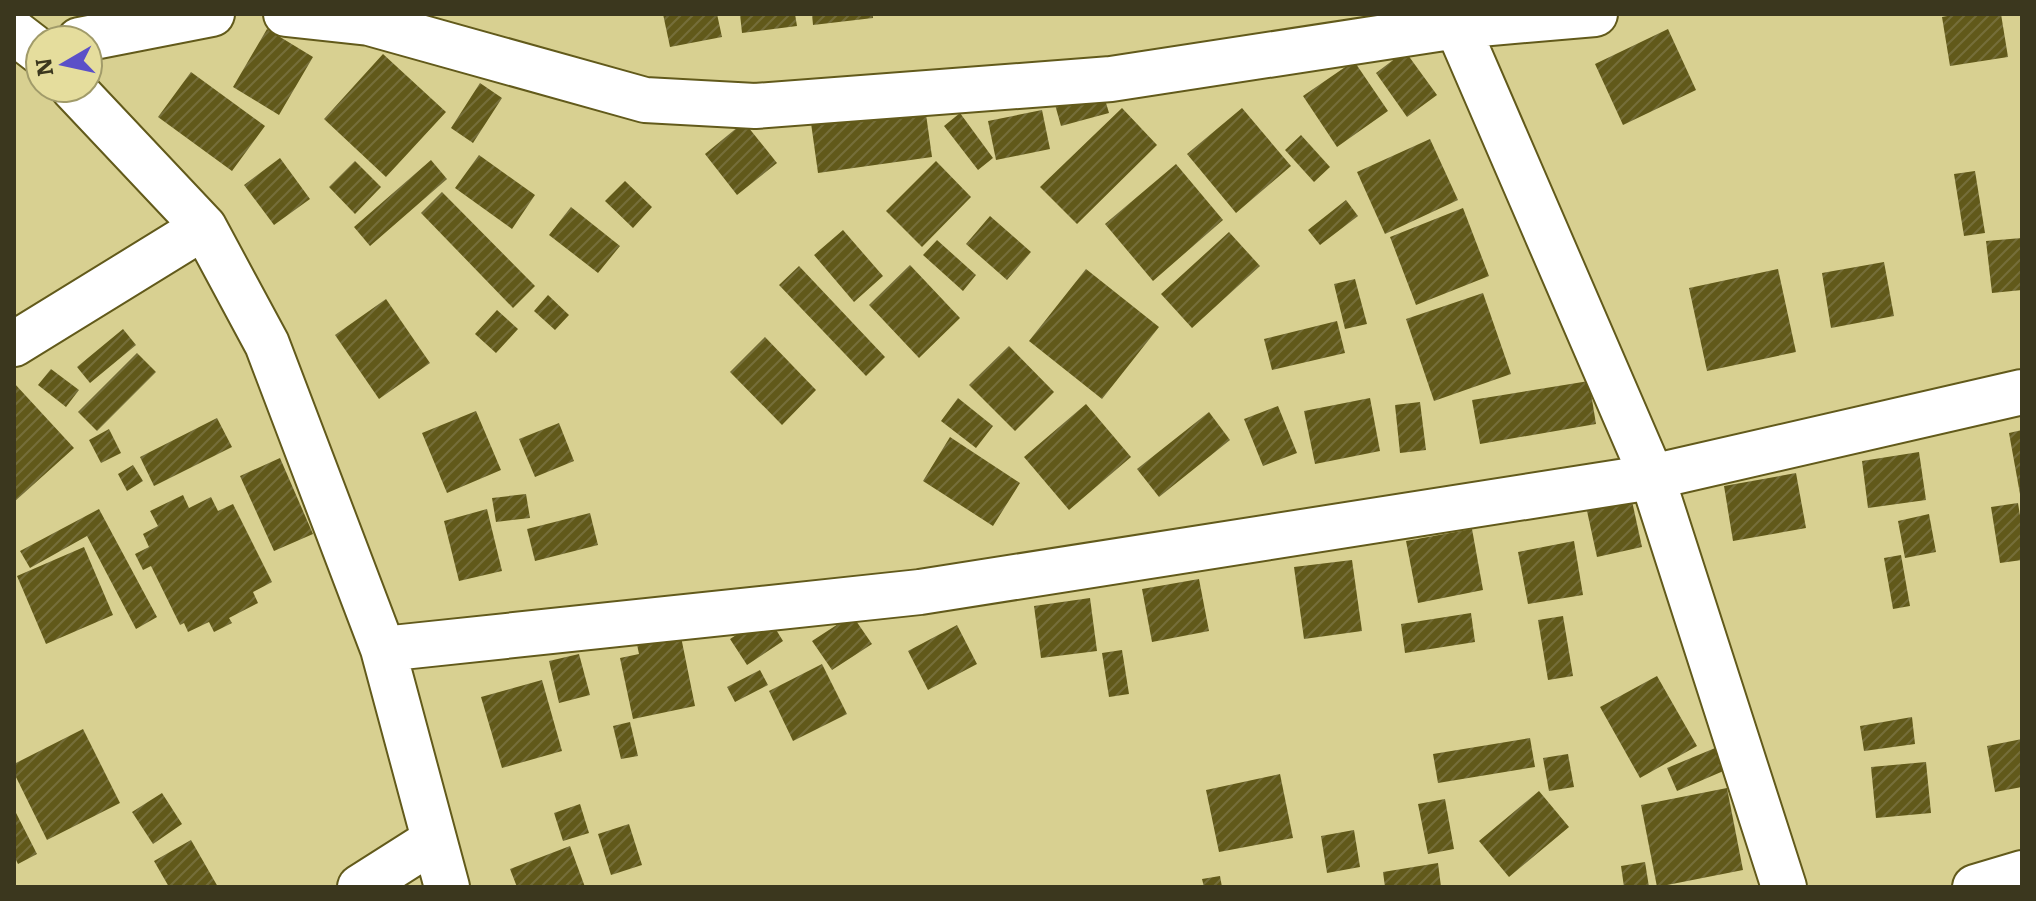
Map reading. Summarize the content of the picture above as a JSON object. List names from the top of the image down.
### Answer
{
  "north": "left"
}
